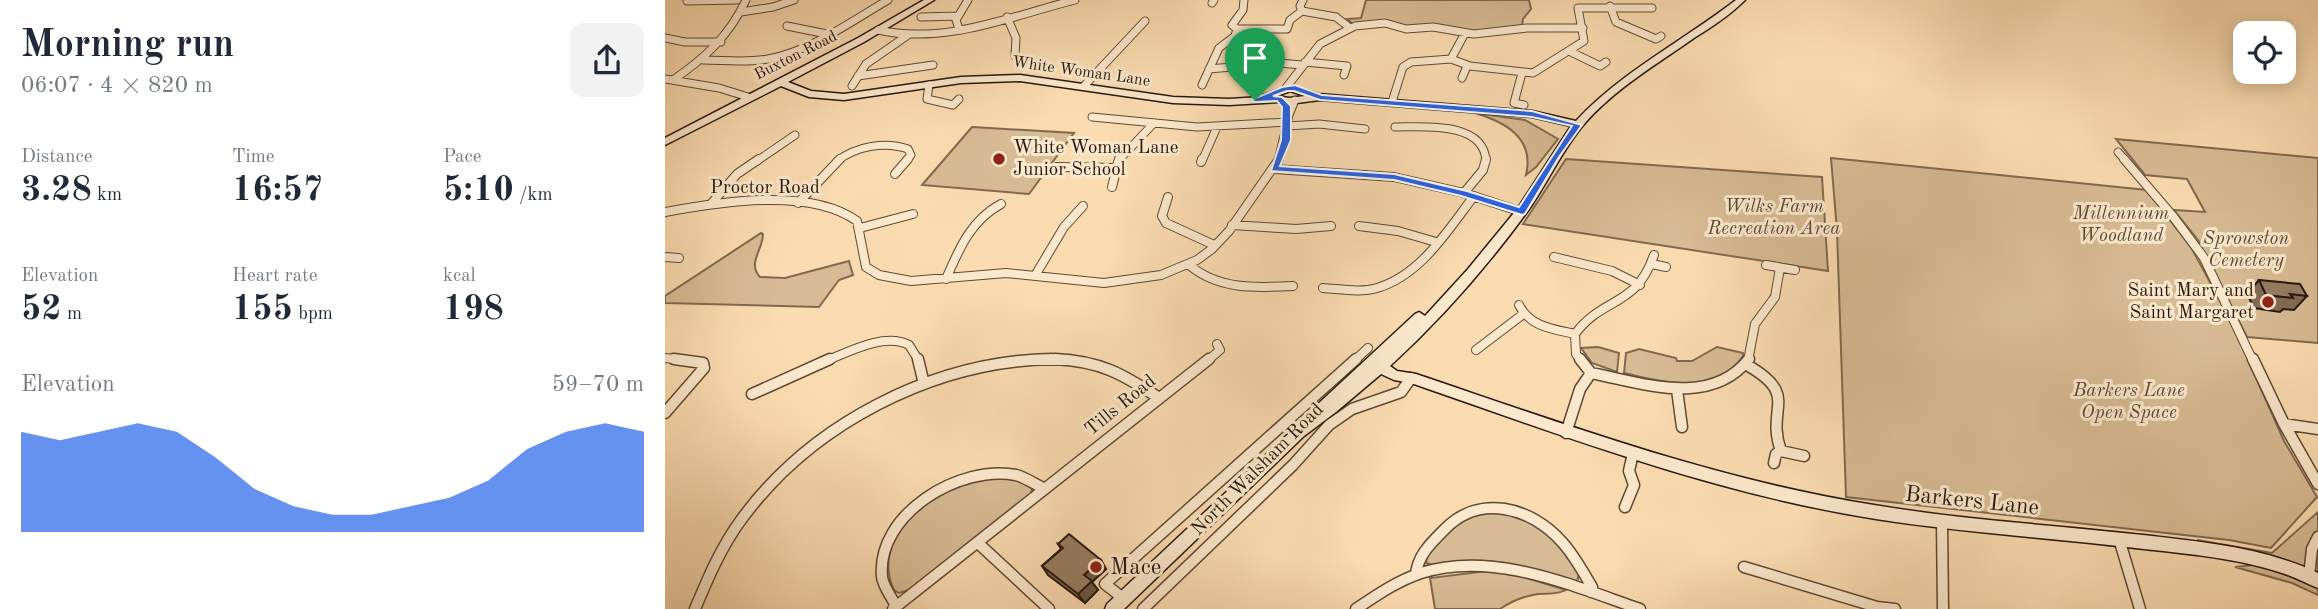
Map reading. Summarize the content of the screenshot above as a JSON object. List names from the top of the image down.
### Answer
{
  "streets": {
    "street": [
      "Buxton Road",
      "White Woman Lane",
      "Proctor Road",
      "Tills Road",
      "North Walsham Road",
      "Barkers Lane"
    ]
  },
  "crossings": [
    ["Buxton Road", "White Woman Lane"],
    ["White Woman Lane", "North Walsham Road"],
    ["North Walsham Road", "Barkers Lane"]
  ],
  "parks": [
    "Wilks Farm Recreation Area",
    "Millennium Woodland",
    "Sprowston Cemetery",
    "Barkers Lane Open Space"
  ],
  "places": ["White Woman Lane Junior School", "Saint Mary and Saint Margaret", "Mace"],
  "page": {
    "heading": ["Morning run", "06:07 · 4 × 820 m"],
    "stats": [
      ["Distance", "3.28 km"],
      ["Time", "16:57"],
      ["Pace", "5:10 /km"],
      ["Elevation", "52 m"],
      ["Heart rate", "155 bpm"],
      ["kcal", "198"]
    ],
    "chart": ["Elevation", "59–70 m"]
  }
}
